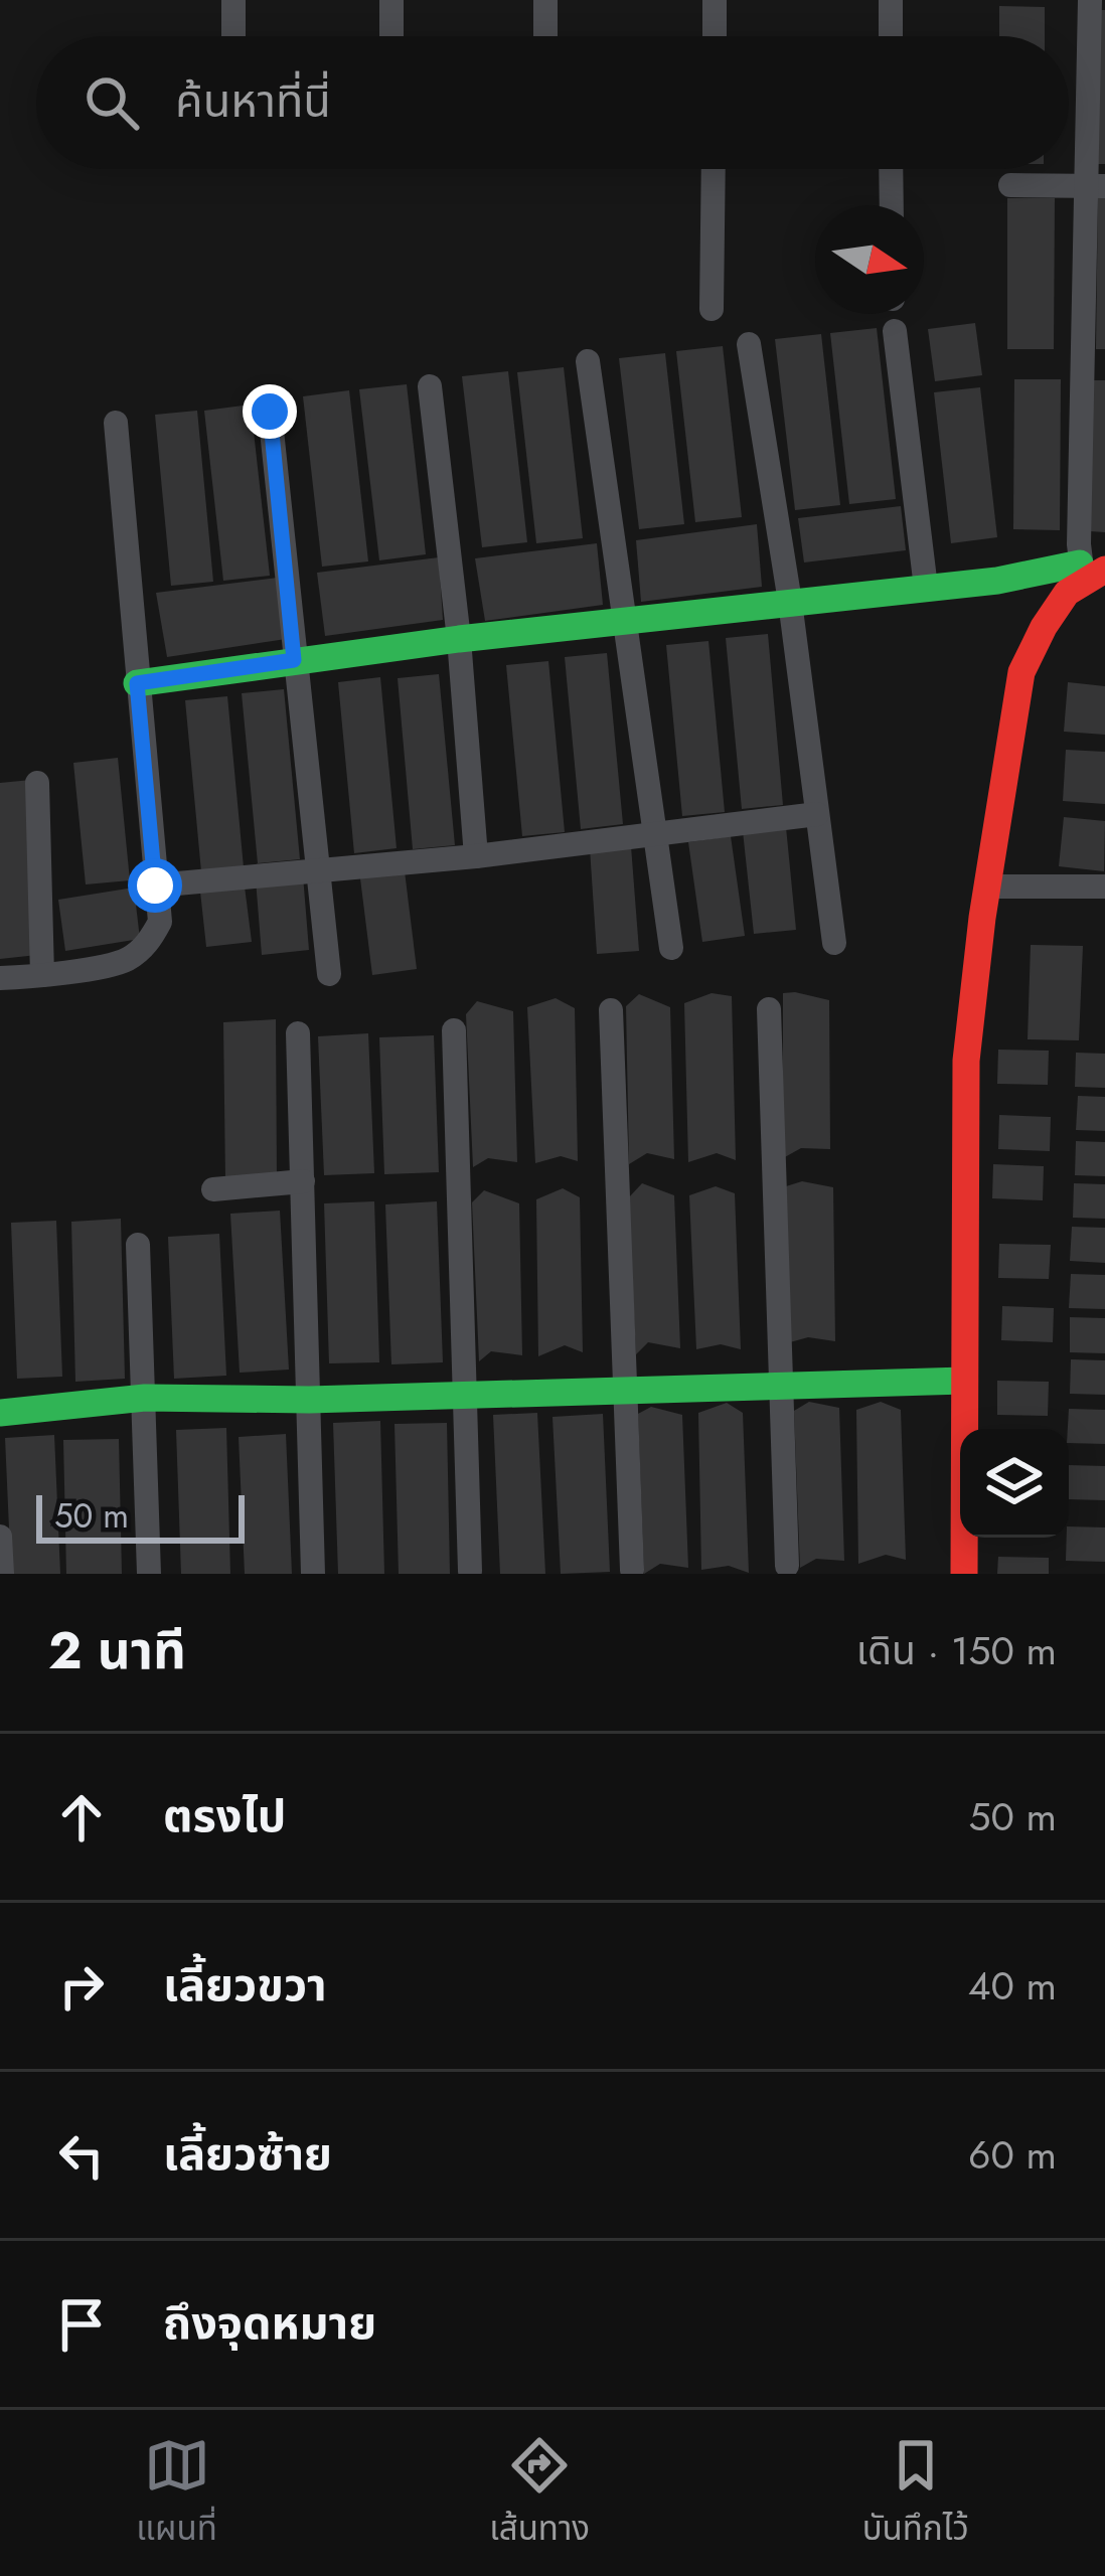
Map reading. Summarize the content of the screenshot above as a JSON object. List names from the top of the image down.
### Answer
{
  "scale_bar": "50 m",
  "north": "right",
  "page": {
    "search": "ค้นหาที่นี่",
    "scale": "50 m",
    "heading": ["2 นาที", "เดิน · 150 m"],
    "list": [
      ["ตรงไป", "50 m"],
      ["เลี้ยวขวา", "40 m"],
      ["เลี้ยวซ้าย", "60 m"],
      "ถึงจุดหมาย"
    ],
    "nav": ["แผนที่", "เส้นทาง", "บันทึกไว้"]
  }
}
